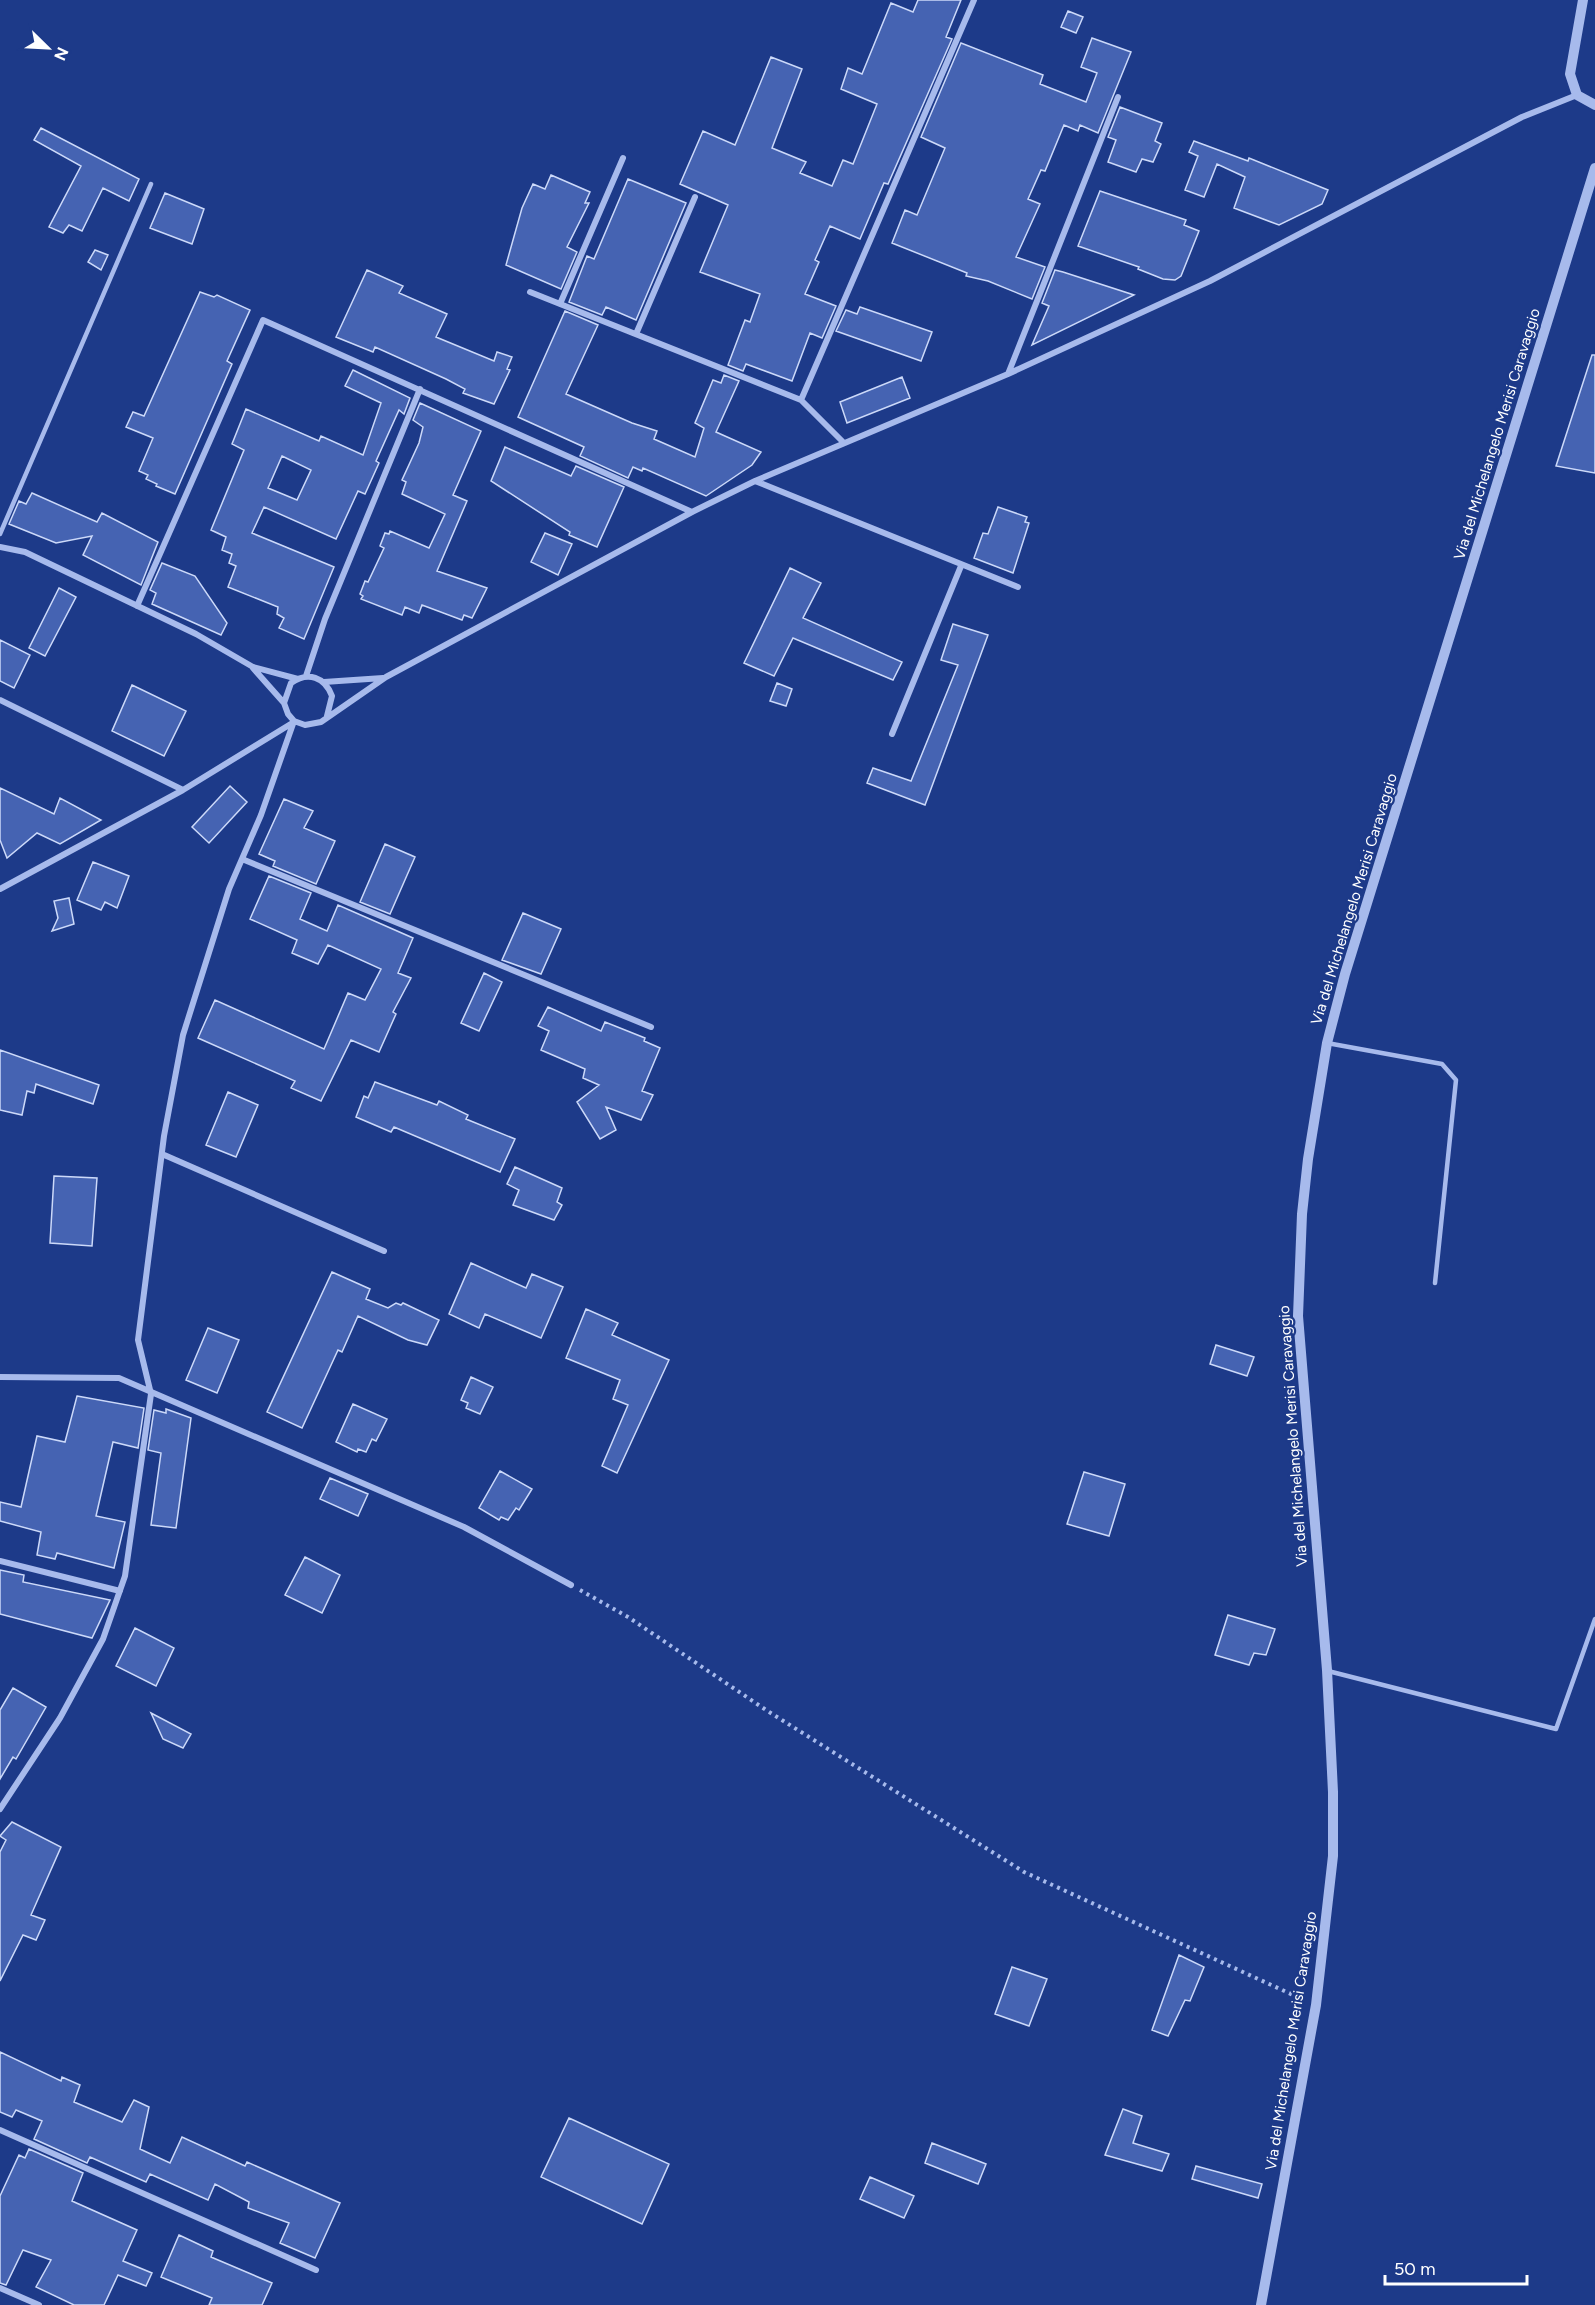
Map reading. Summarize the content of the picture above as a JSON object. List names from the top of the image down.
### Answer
{
  "streets": {
    "street": ["Via del Michelangelo Merisi Caravaggio"]
  },
  "scale_bar": "50 m",
  "north": "bottom right"
}
